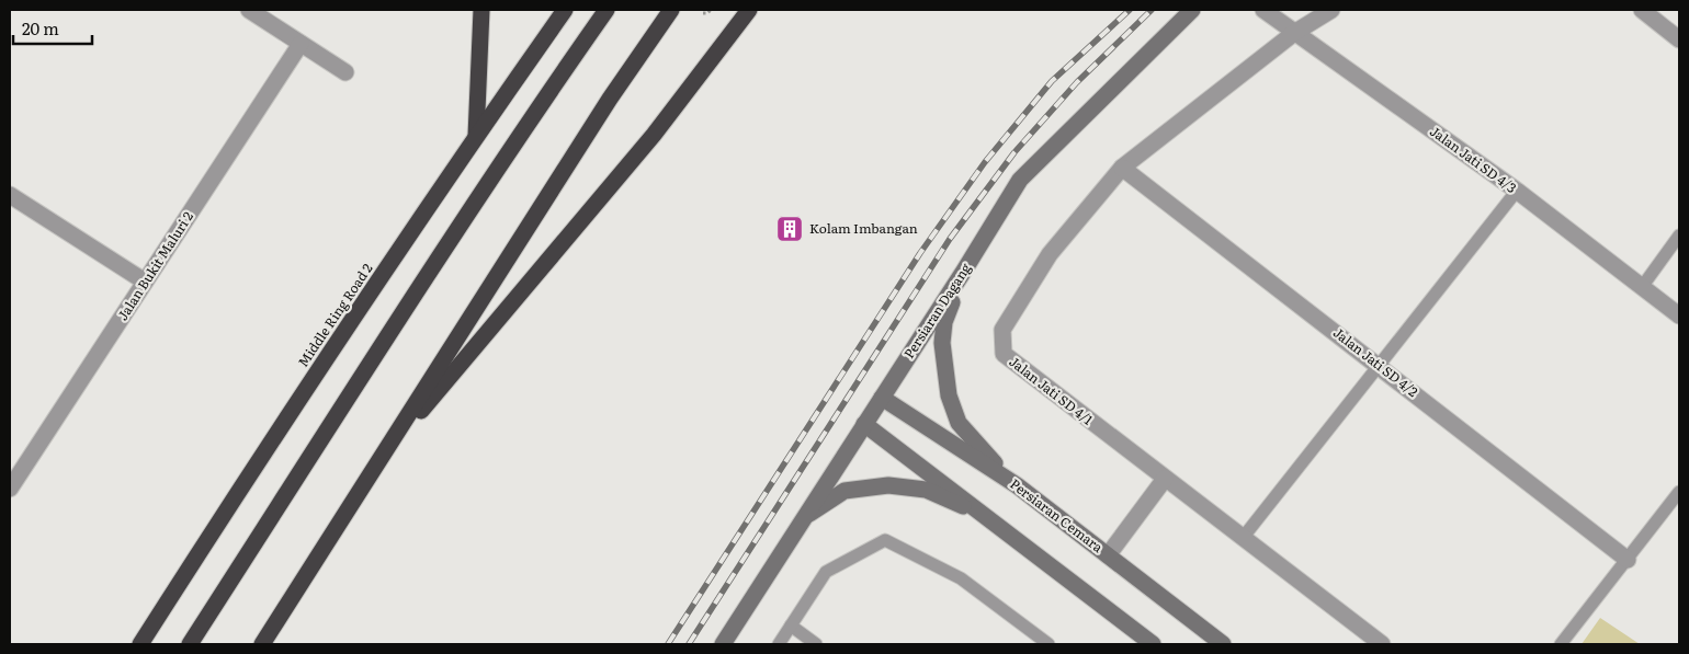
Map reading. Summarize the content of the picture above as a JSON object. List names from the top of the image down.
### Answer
{
  "streets": {
    "highway": ["Middle Ring Road 2"],
    "main road": ["Persiaran Dagang", "Persiaran Cemara"],
    "street": [
      "Jalan Jati SD 4/3",
      "Jalan Bukit Maluri 2",
      "Jalan Jati SD 4/2",
      "Jalan Jati SD 4/1"
    ]
  },
  "crossings": [
    ["Jalan Jati SD 4/3", "Jalan Jati SD 4/1"],
    ["Persiaran Dagang", "Persiaran Cemara"],
    ["Jalan Jati SD 4/2", "Jalan Jati SD 4/1"]
  ],
  "places": {
    "building": ["Kolam Imbangan"]
  },
  "scale_bar": "20 m"
}
